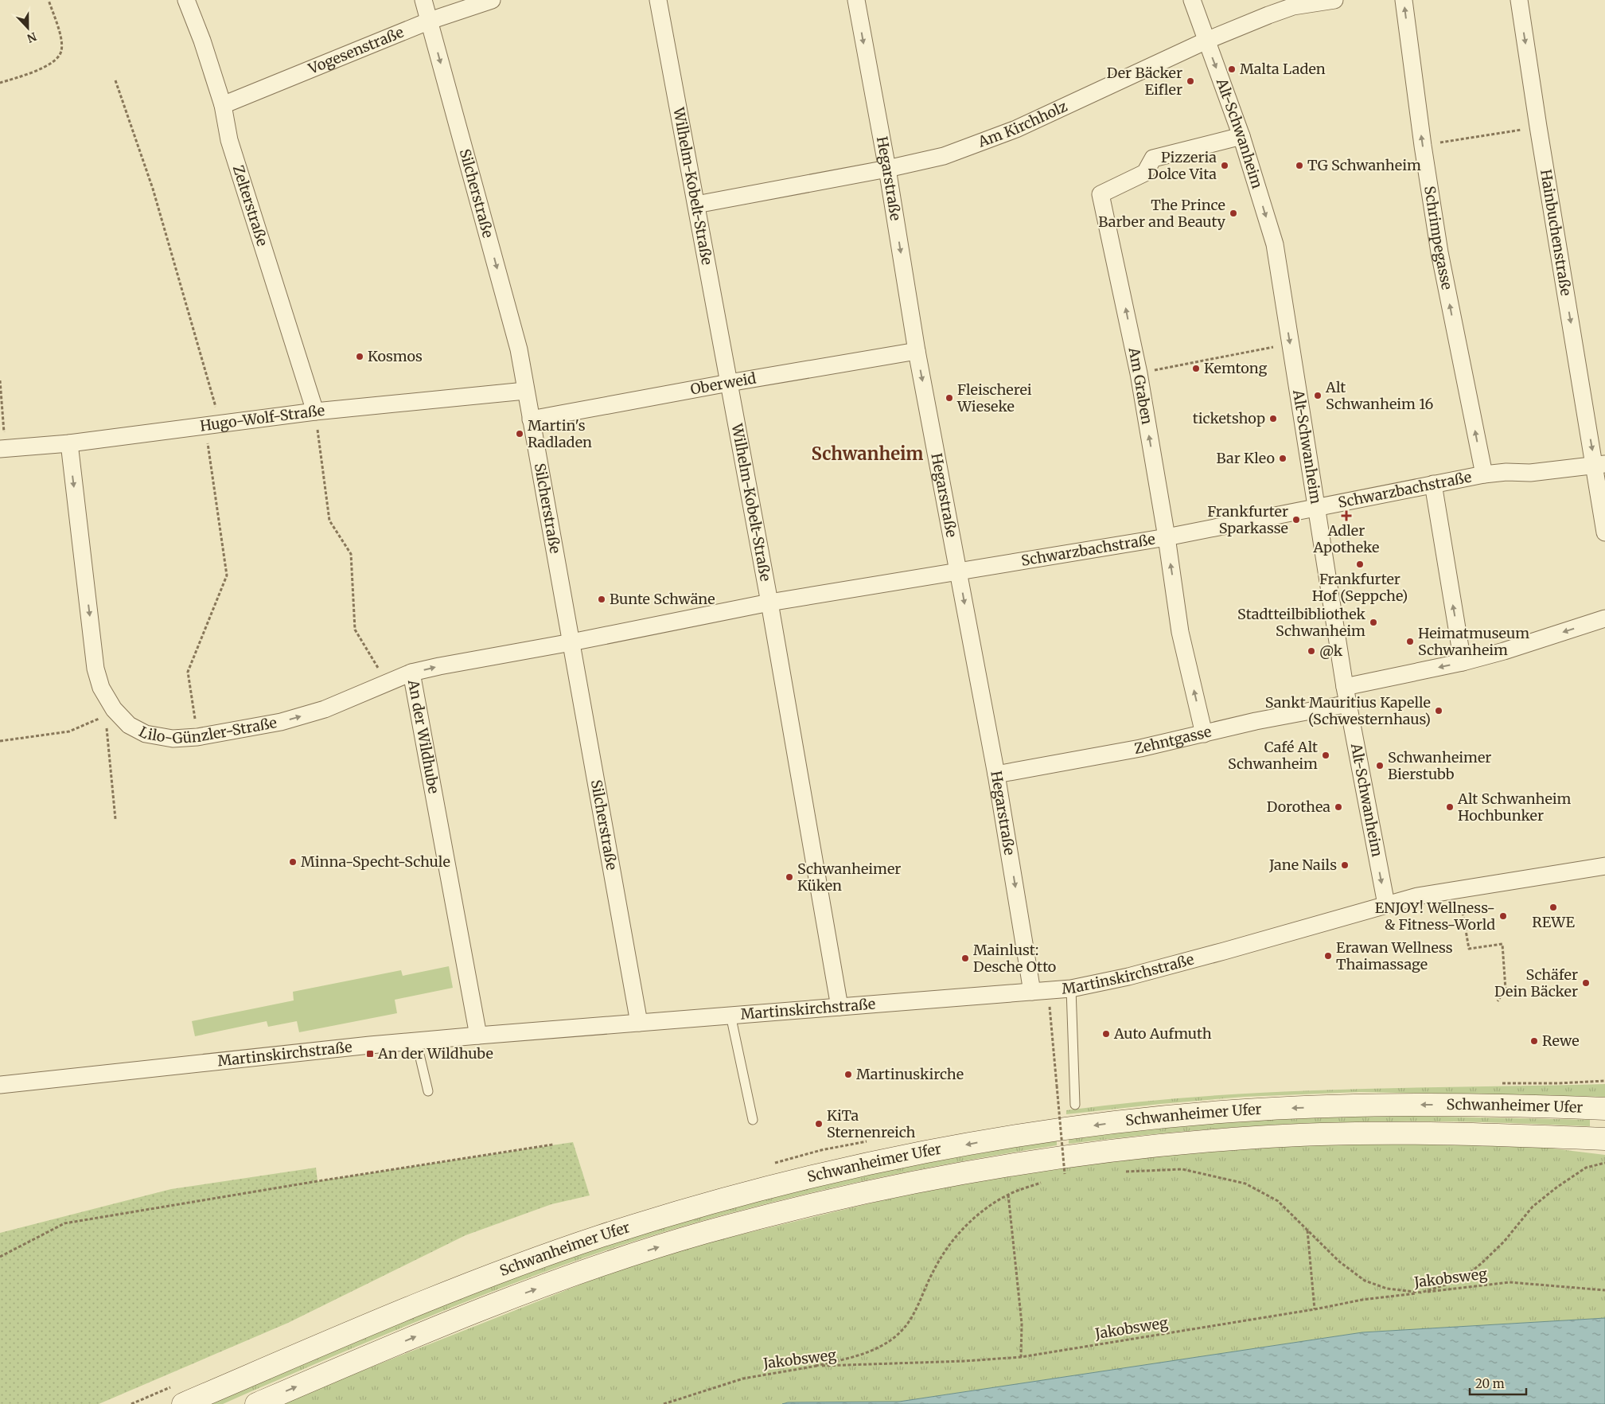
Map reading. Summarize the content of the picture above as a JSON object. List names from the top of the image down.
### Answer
{
  "streets": {
    "main road": ["Schwanheimer Ufer"],
    "street": [
      "Vogesenstraße",
      "Am Kirchholz",
      "Alt-Schwanheim",
      "Hegarstraße",
      "Wilhelm-Kobelt-Straße",
      "Silcherstraße",
      "Zelterstraße",
      "Hainbuchenstraße",
      "Schrimpegasse",
      "Oberweid",
      "Am Graben",
      "Hugo-Wolf-Straße",
      "Schwarzbachstraße",
      "Lilo-Günzler-Straße",
      "An der Wildhube",
      "Zehntgasse",
      "Martinskirchstraße"
    ],
    "path": ["Jakobsweg"]
  },
  "crossings": [
    ["Vogesenstraße", "Silcherstraße"],
    ["Vogesenstraße", "Zelterstraße"],
    ["Am Kirchholz", "Alt-Schwanheim"],
    ["Am Kirchholz", "Hegarstraße"],
    ["Am Kirchholz", "Wilhelm-Kobelt-Straße"],
    ["Alt-Schwanheim", "Am Graben"],
    ["Alt-Schwanheim", "Schwarzbachstraße"],
    ["Alt-Schwanheim", "Zehntgasse"],
    ["Alt-Schwanheim", "Martinskirchstraße"],
    ["Hegarstraße", "Oberweid"],
    ["Hegarstraße", "Schwarzbachstraße"],
    ["Hegarstraße", "Zehntgasse"],
    ["Hegarstraße", "Martinskirchstraße"],
    ["Wilhelm-Kobelt-Straße", "Oberweid"],
    ["Wilhelm-Kobelt-Straße", "Schwarzbachstraße"],
    ["Wilhelm-Kobelt-Straße", "Martinskirchstraße"],
    ["Silcherstraße", "Oberweid"],
    ["Silcherstraße", "Hugo-Wolf-Straße"],
    ["Silcherstraße", "Schwarzbachstraße"],
    ["Silcherstraße", "Lilo-Günzler-Straße"],
    ["Silcherstraße", "Martinskirchstraße"],
    ["Zelterstraße", "Hugo-Wolf-Straße"],
    ["Hainbuchenstraße", "Schwarzbachstraße"],
    ["Schrimpegasse", "Schwarzbachstraße"],
    ["Am Graben", "Schwarzbachstraße"],
    ["Am Graben", "Zehntgasse"],
    ["Hugo-Wolf-Straße", "Lilo-Günzler-Straße"],
    ["Schwarzbachstraße", "Lilo-Günzler-Straße"],
    ["Lilo-Günzler-Straße", "An der Wildhube"],
    ["An der Wildhube", "Martinskirchstraße"]
  ],
  "one_way": [
    "Alt-Schwanheim",
    "Hegarstraße",
    "Silcherstraße",
    "Hainbuchenstraße",
    "Schrimpegasse",
    "Am Graben"
  ],
  "districts": ["Schwanheim"],
  "places": {
    "other": [
      "Malta Laden",
      "Der Bäcker Eifler",
      "Pizzeria Dolce Vita",
      "TG Schwanheim",
      "The Prince Barber and Beauty",
      "Kosmos",
      "Kemtong",
      "Alt Schwanheim 16",
      "Fleischerei Wieseke",
      "ticketshop",
      "Martin's Radladen",
      "Bar Kleo",
      "Frankfurter Sparkasse",
      "Frankfurter Hof (Seppche)",
      "Bunte Schwäne",
      "Stadtteilbibliothek Schwanheim",
      "Heimatmuseum Schwanheim",
      "@k",
      "Sankt Mauritius Kapelle (Schwesternhaus)",
      "Café Alt Schwanheim",
      "Schwanheimer Bierstubb",
      "Dorothea",
      "Alt Schwanheim Hochbunker",
      "Minna-Specht-Schule",
      "Jane Nails",
      "Schwanheimer Küken",
      "REWE",
      "ENJOY! Wellness- & Fitness-World",
      "Erawan Wellness Thaimassage",
      "Mainlust: Desche Otto",
      "Schäfer Dein Bäcker",
      "Auto Aufmuth",
      "Rewe",
      "Martinuskirche",
      "KiTa Sternenreich"
    ],
    "health": ["Adler Apotheke"],
    "transit": ["An der Wildhube"]
  },
  "scale_bar": "20 m",
  "north": "bottom"
}
